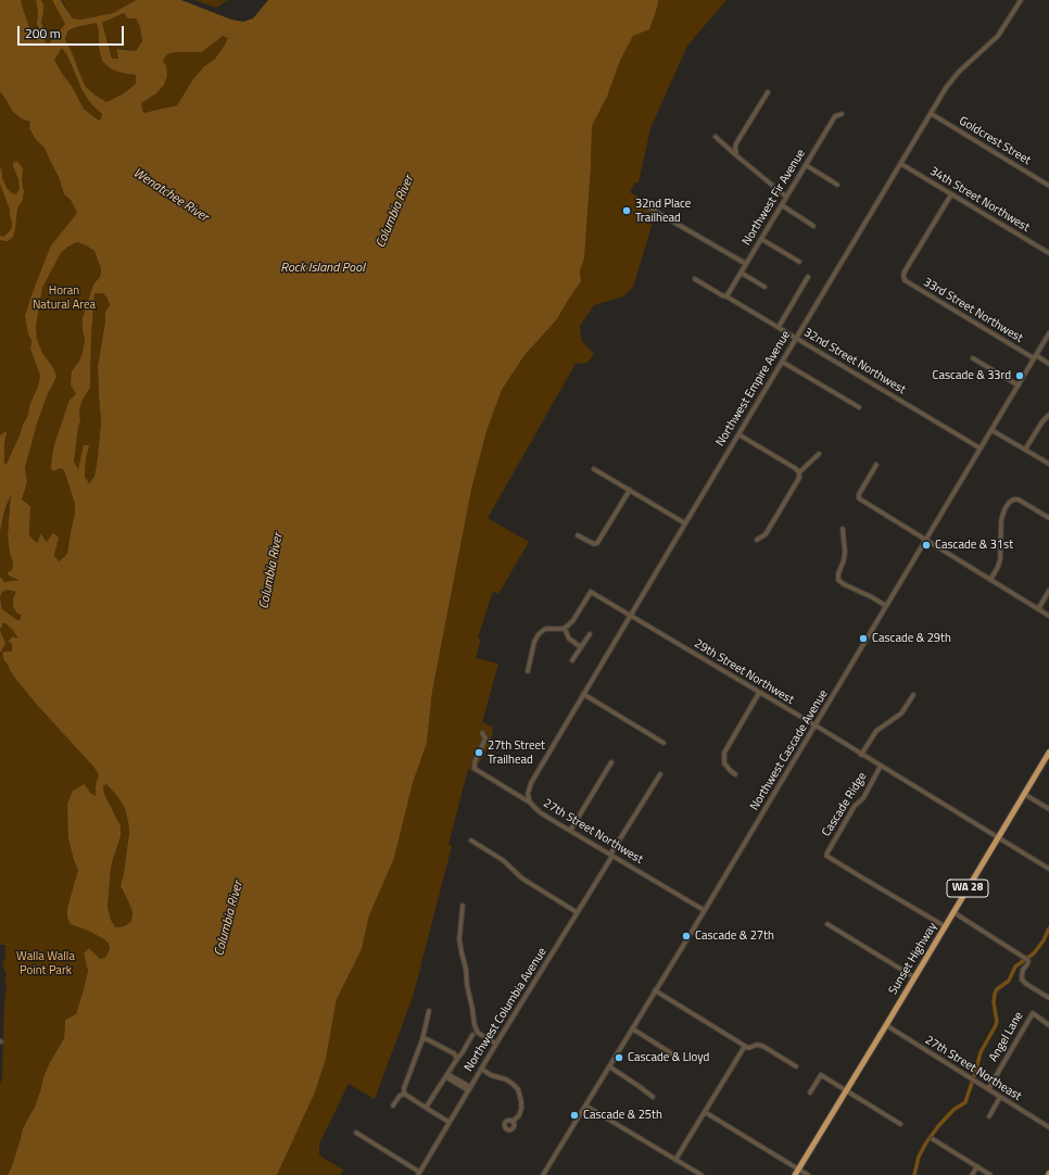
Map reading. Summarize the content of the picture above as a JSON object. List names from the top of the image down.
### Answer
{
  "streets": {
    "highway": ["WA 28", "Sunset Highway"],
    "street": [
      "Goldcrest Street",
      "Northwest Fir Avenue",
      "34th Street Northwest",
      "33rd Street Northwest",
      "32nd Street Northwest",
      "Northwest Empire Avenue",
      "29th Street Northwest",
      "Northwest Cascade Avenue",
      "Cascade Ridge",
      "27th Street Northwest",
      "Northwest Columbia Avenue",
      "Angel Lane",
      "27th Street Northeast"
    ]
  },
  "crossings": [
    ["Goldcrest Street", "Northwest Empire Avenue"],
    ["Northwest Fir Avenue", "32nd Street Northwest"],
    ["34th Street Northwest", "33rd Street Northwest"],
    ["34th Street Northwest", "Northwest Empire Avenue"],
    ["33rd Street Northwest", "Northwest Cascade Avenue"],
    ["32nd Street Northwest", "Northwest Empire Avenue"],
    ["32nd Street Northwest", "Northwest Cascade Avenue"],
    ["Northwest Empire Avenue", "29th Street Northwest"],
    ["Northwest Empire Avenue", "27th Street Northwest"],
    ["29th Street Northwest", "Northwest Cascade Avenue"],
    ["29th Street Northwest", "Cascade Ridge"],
    ["29th Street Northwest", "Sunset Highway"],
    ["Northwest Cascade Avenue", "27th Street Northwest"],
    ["Cascade Ridge", "Sunset Highway"],
    ["27th Street Northwest", "Northwest Columbia Avenue"],
    ["Sunset Highway", "27th Street Northeast"],
    ["Angel Lane", "27th Street Northeast"]
  ],
  "water": ["Wenatchee River", "Columbia River", "Rock Island Pool"],
  "parks": ["Horan Natural Area", "Walla Walla Point Park"],
  "places": [
    "32nd Place Trailhead",
    "Cascade & 33rd",
    "Cascade & 31st",
    "Cascade & 29th",
    "27th Street Trailhead",
    "Cascade & 27th",
    "Cascade & Lloyd",
    "Cascade & 25th"
  ],
  "scale_bar": "200 m"
}
